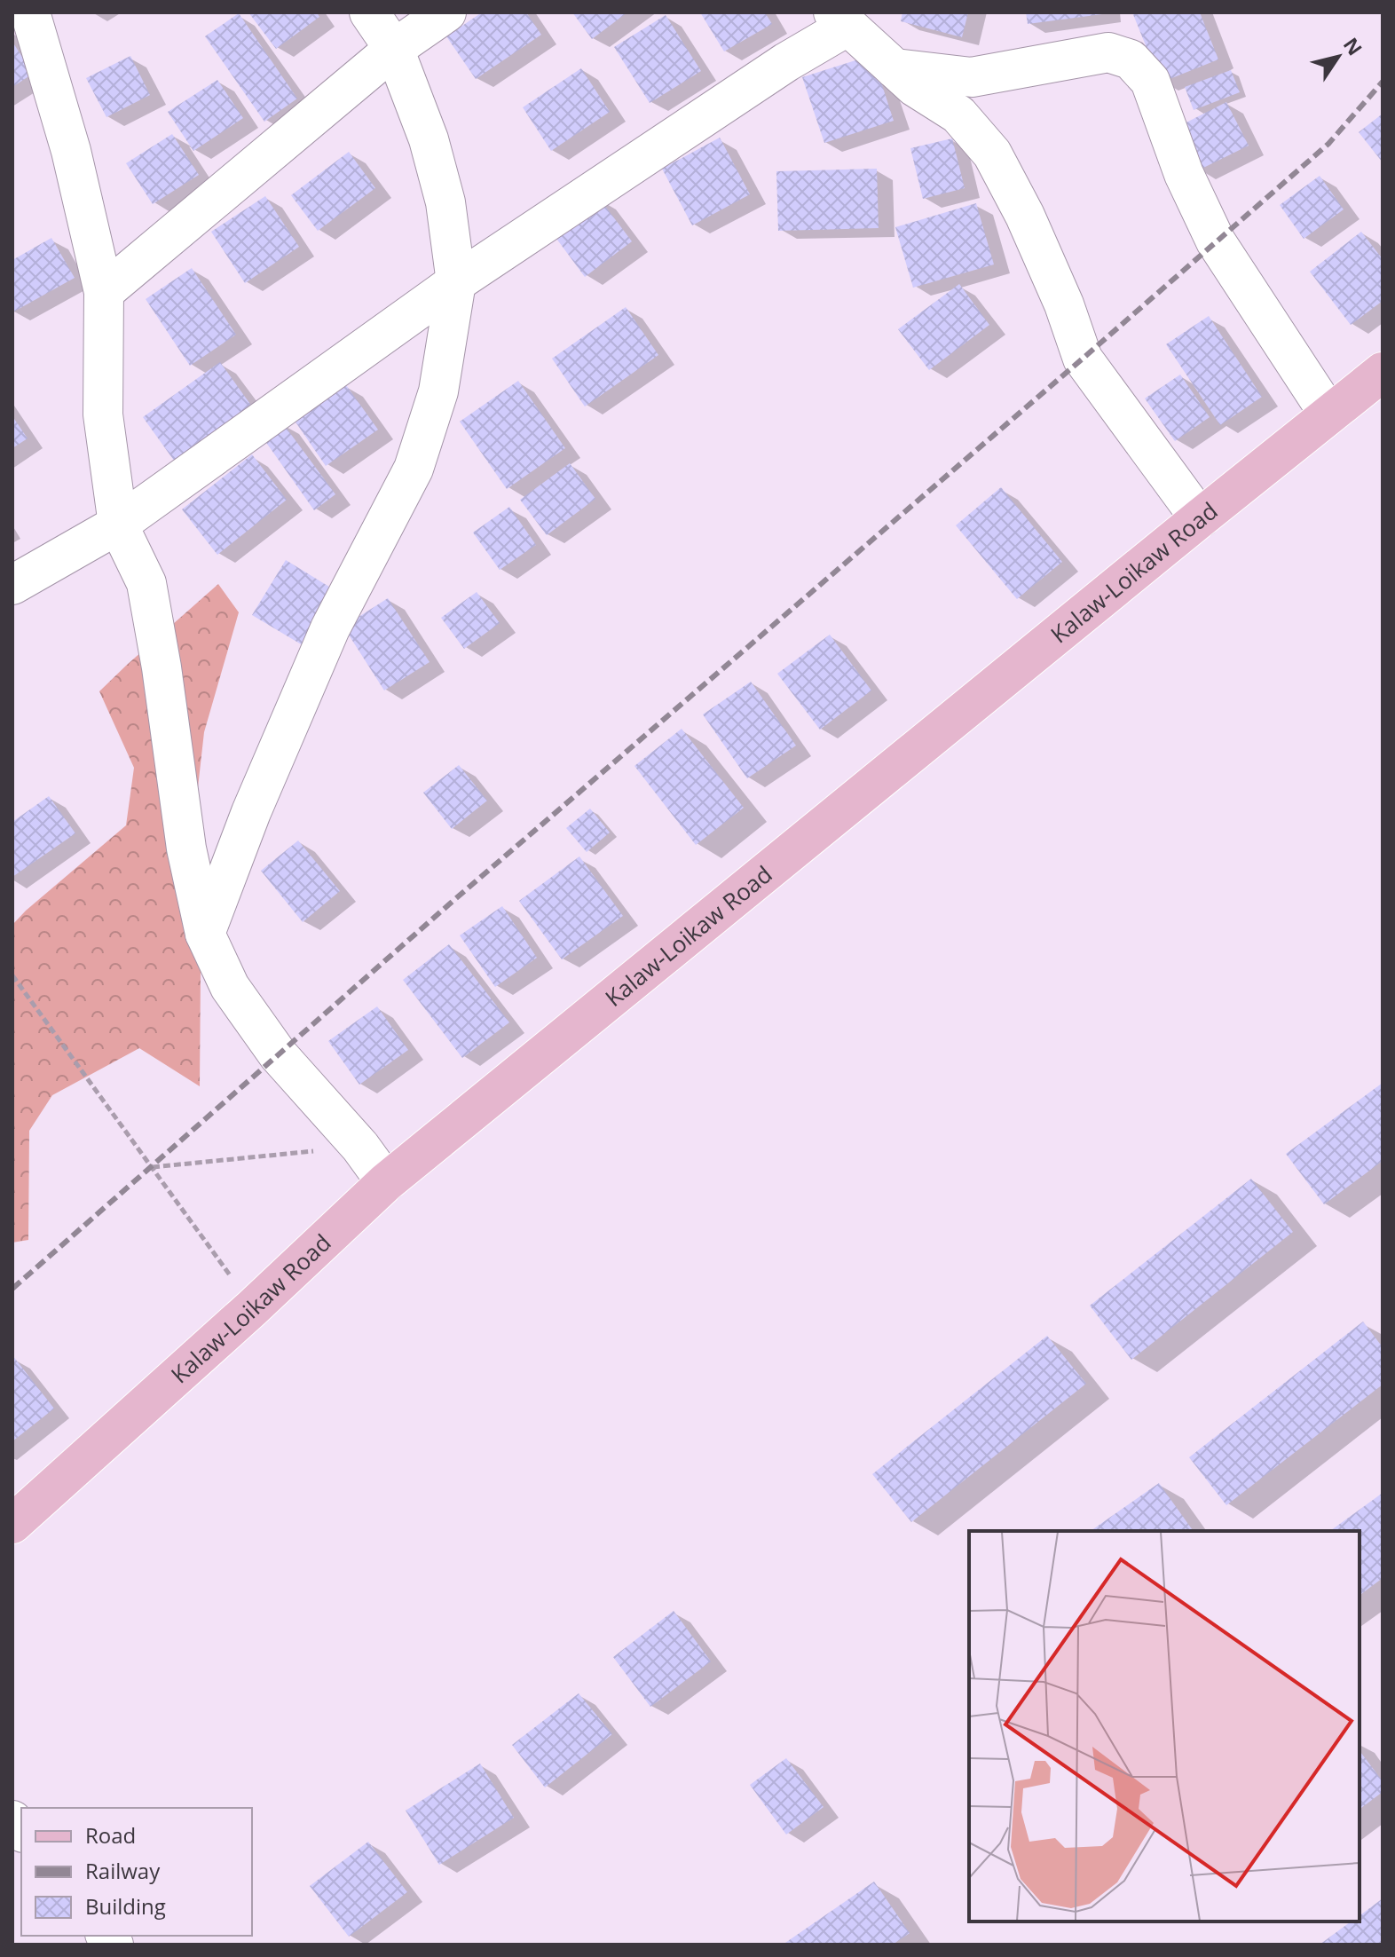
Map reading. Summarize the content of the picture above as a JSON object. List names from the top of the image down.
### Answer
{
  "streets": {
    "main road": ["Kalaw-Loikaw Road"]
  },
  "legend": ["Road", "Railway", "Building"],
  "north": "top right"
}
